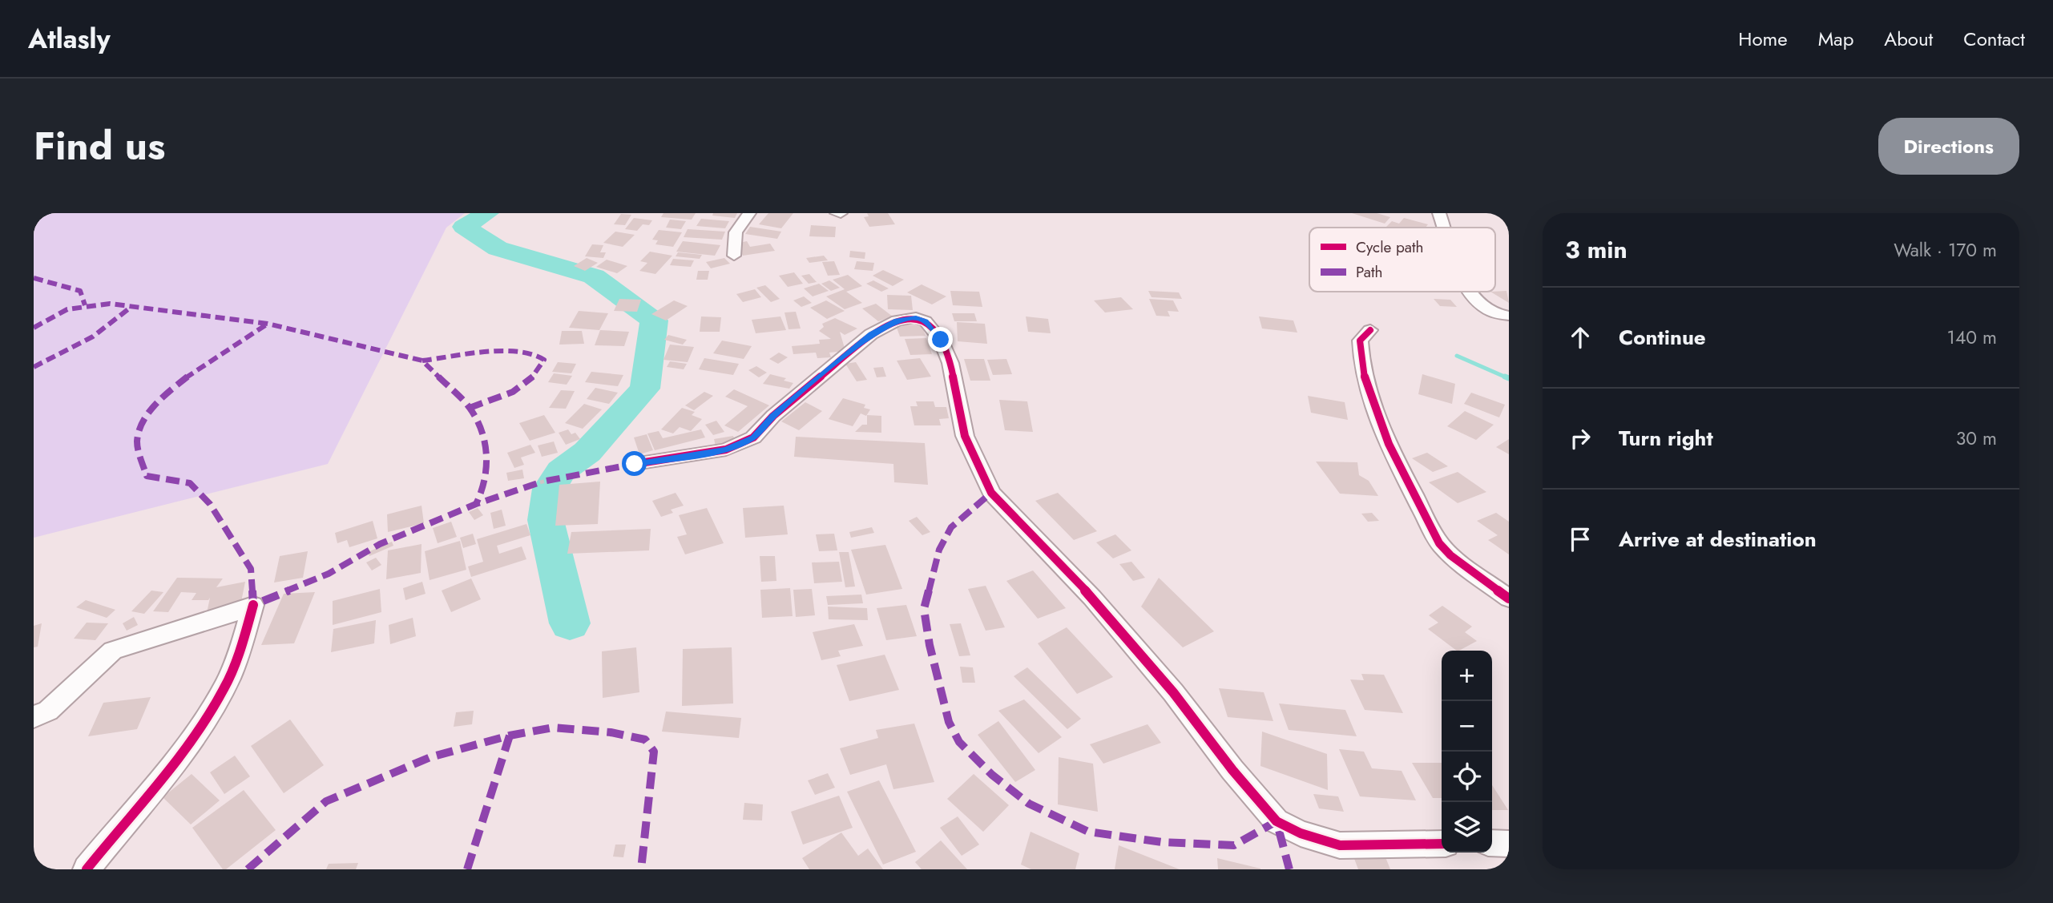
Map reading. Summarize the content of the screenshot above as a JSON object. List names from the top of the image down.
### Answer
{
  "legend": ["Cycle path", "Path"],
  "page": {
    "header": "Atlasly",
    "nav": [
      "Home",
      "Map",
      "About",
      "Contact"
    ],
    "title": "Find us",
    "buttons": "Directions",
    "heading": ["3 min", "Walk · 170 m"],
    "list": [
      ["Continue", "140 m"],
      ["Turn right", "30 m"],
      "Arrive at destination"
    ],
    "map_buttons": ["+", "−"]
  }
}
